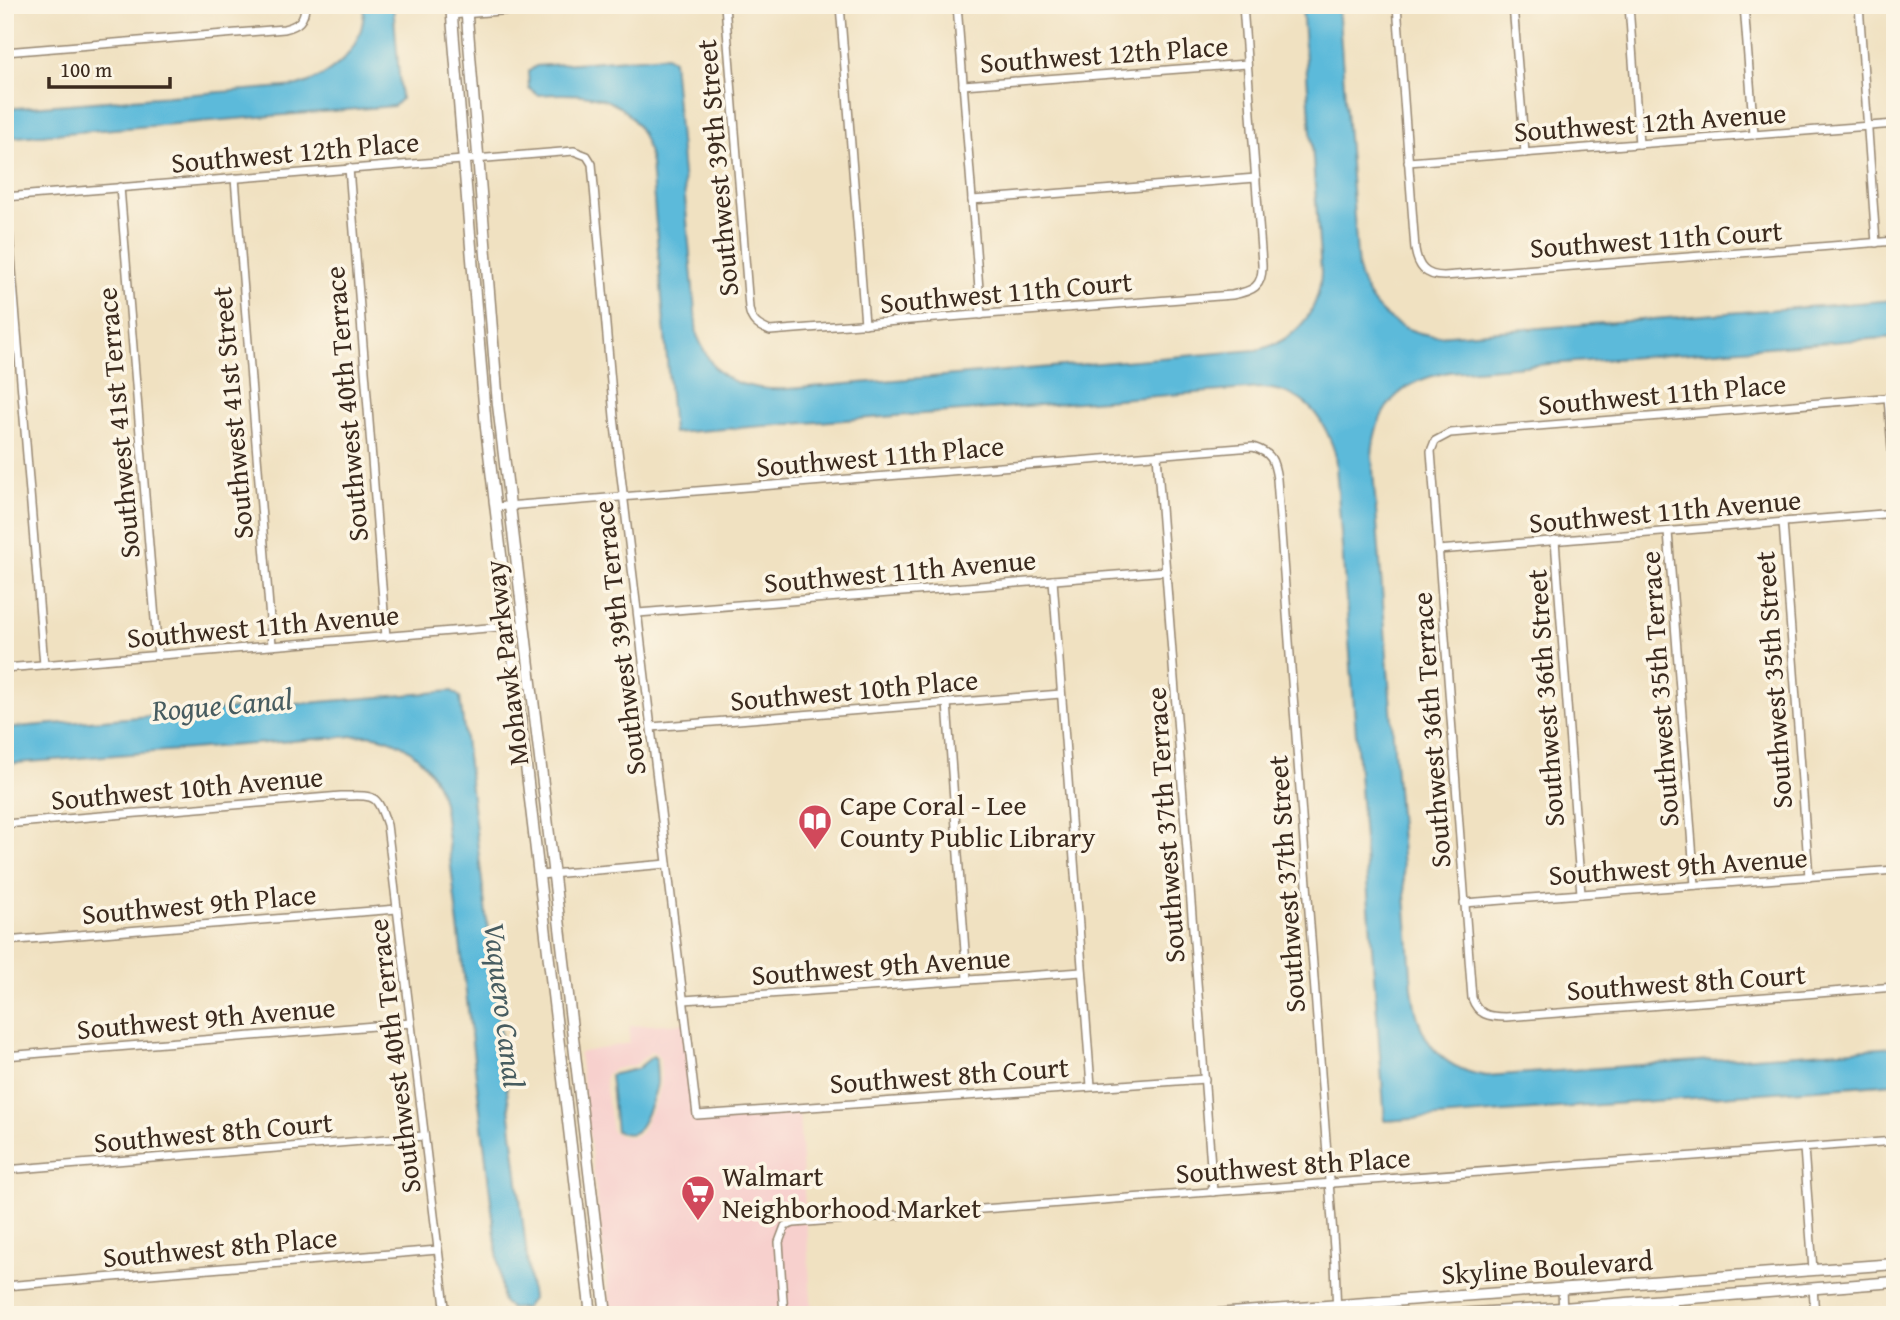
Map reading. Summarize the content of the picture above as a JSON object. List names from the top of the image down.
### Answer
{
  "streets": {
    "street": [
      "Southwest 12th Place",
      "Southwest 12th Avenue",
      "Southwest 39th Street",
      "Southwest 11th Court",
      "Southwest 11th Place",
      "Southwest 40th Terrace",
      "Southwest 41st Street",
      "Southwest 41st Terrace",
      "Southwest 11th Avenue",
      "Southwest 39th Terrace",
      "Mohawk Parkway",
      "Southwest 35th Street",
      "Southwest 35th Terrace",
      "Southwest 10th Place",
      "Southwest 36th Street",
      "Southwest 36th Terrace",
      "Southwest 10th Avenue",
      "Southwest 37th Terrace",
      "Southwest 9th Avenue",
      "Southwest 37th Street",
      "Southwest 9th Place",
      "Southwest 8th Court",
      "Southwest 8th Place",
      "Skyline Boulevard"
    ]
  },
  "crossings": [
    ["Southwest 12th Place", "Southwest 40th Terrace"],
    ["Southwest 12th Place", "Southwest 41st Street"],
    ["Southwest 12th Place", "Southwest 41st Terrace"],
    ["Southwest 12th Place", "Southwest 39th Terrace"],
    ["Southwest 12th Place", "Mohawk Parkway"],
    ["Southwest 12th Avenue", "Southwest 11th Court"],
    ["Southwest 39th Street", "Southwest 11th Court"],
    ["Southwest 11th Place", "Southwest 39th Terrace"],
    ["Southwest 11th Place", "Mohawk Parkway"],
    ["Southwest 11th Place", "Southwest 36th Terrace"],
    ["Southwest 11th Place", "Southwest 37th Terrace"],
    ["Southwest 11th Place", "Southwest 37th Street"],
    ["Southwest 40th Terrace", "Southwest 11th Avenue"],
    ["Southwest 40th Terrace", "Southwest 10th Avenue"],
    ["Southwest 40th Terrace", "Southwest 9th Avenue"],
    ["Southwest 40th Terrace", "Southwest 9th Place"],
    ["Southwest 40th Terrace", "Southwest 8th Court"],
    ["Southwest 40th Terrace", "Southwest 8th Place"],
    ["Southwest 41st Street", "Southwest 11th Avenue"],
    ["Southwest 41st Terrace", "Southwest 11th Avenue"],
    ["Southwest 11th Avenue", "Southwest 39th Terrace"],
    ["Southwest 11th Avenue", "Mohawk Parkway"],
    ["Southwest 11th Avenue", "Southwest 35th Street"],
    ["Southwest 11th Avenue", "Southwest 35th Terrace"],
    ["Southwest 11th Avenue", "Southwest 36th Street"],
    ["Southwest 11th Avenue", "Southwest 36th Terrace"],
    ["Southwest 11th Avenue", "Southwest 37th Terrace"],
    ["Southwest 39th Terrace", "Southwest 10th Place"],
    ["Southwest 39th Terrace", "Southwest 9th Avenue"],
    ["Southwest 39th Terrace", "Southwest 8th Court"],
    ["Southwest 35th Street", "Southwest 9th Avenue"],
    ["Southwest 35th Terrace", "Southwest 9th Avenue"],
    ["Southwest 36th Street", "Southwest 9th Avenue"],
    ["Southwest 36th Terrace", "Southwest 9th Avenue"],
    ["Southwest 36th Terrace", "Southwest 8th Court"],
    ["Southwest 37th Terrace", "Southwest 8th Court"],
    ["Southwest 37th Terrace", "Southwest 8th Place"],
    ["Southwest 37th Street", "Southwest 8th Place"],
    ["Southwest 37th Street", "Skyline Boulevard"]
  ],
  "water": ["Rogue Canal", "Vaquero Canal"],
  "places": {
    "library": ["Cape Coral - Lee County Public Library"],
    "supermarket": ["Walmart Neighborhood Market"]
  },
  "scale_bar": "100 m"
}
